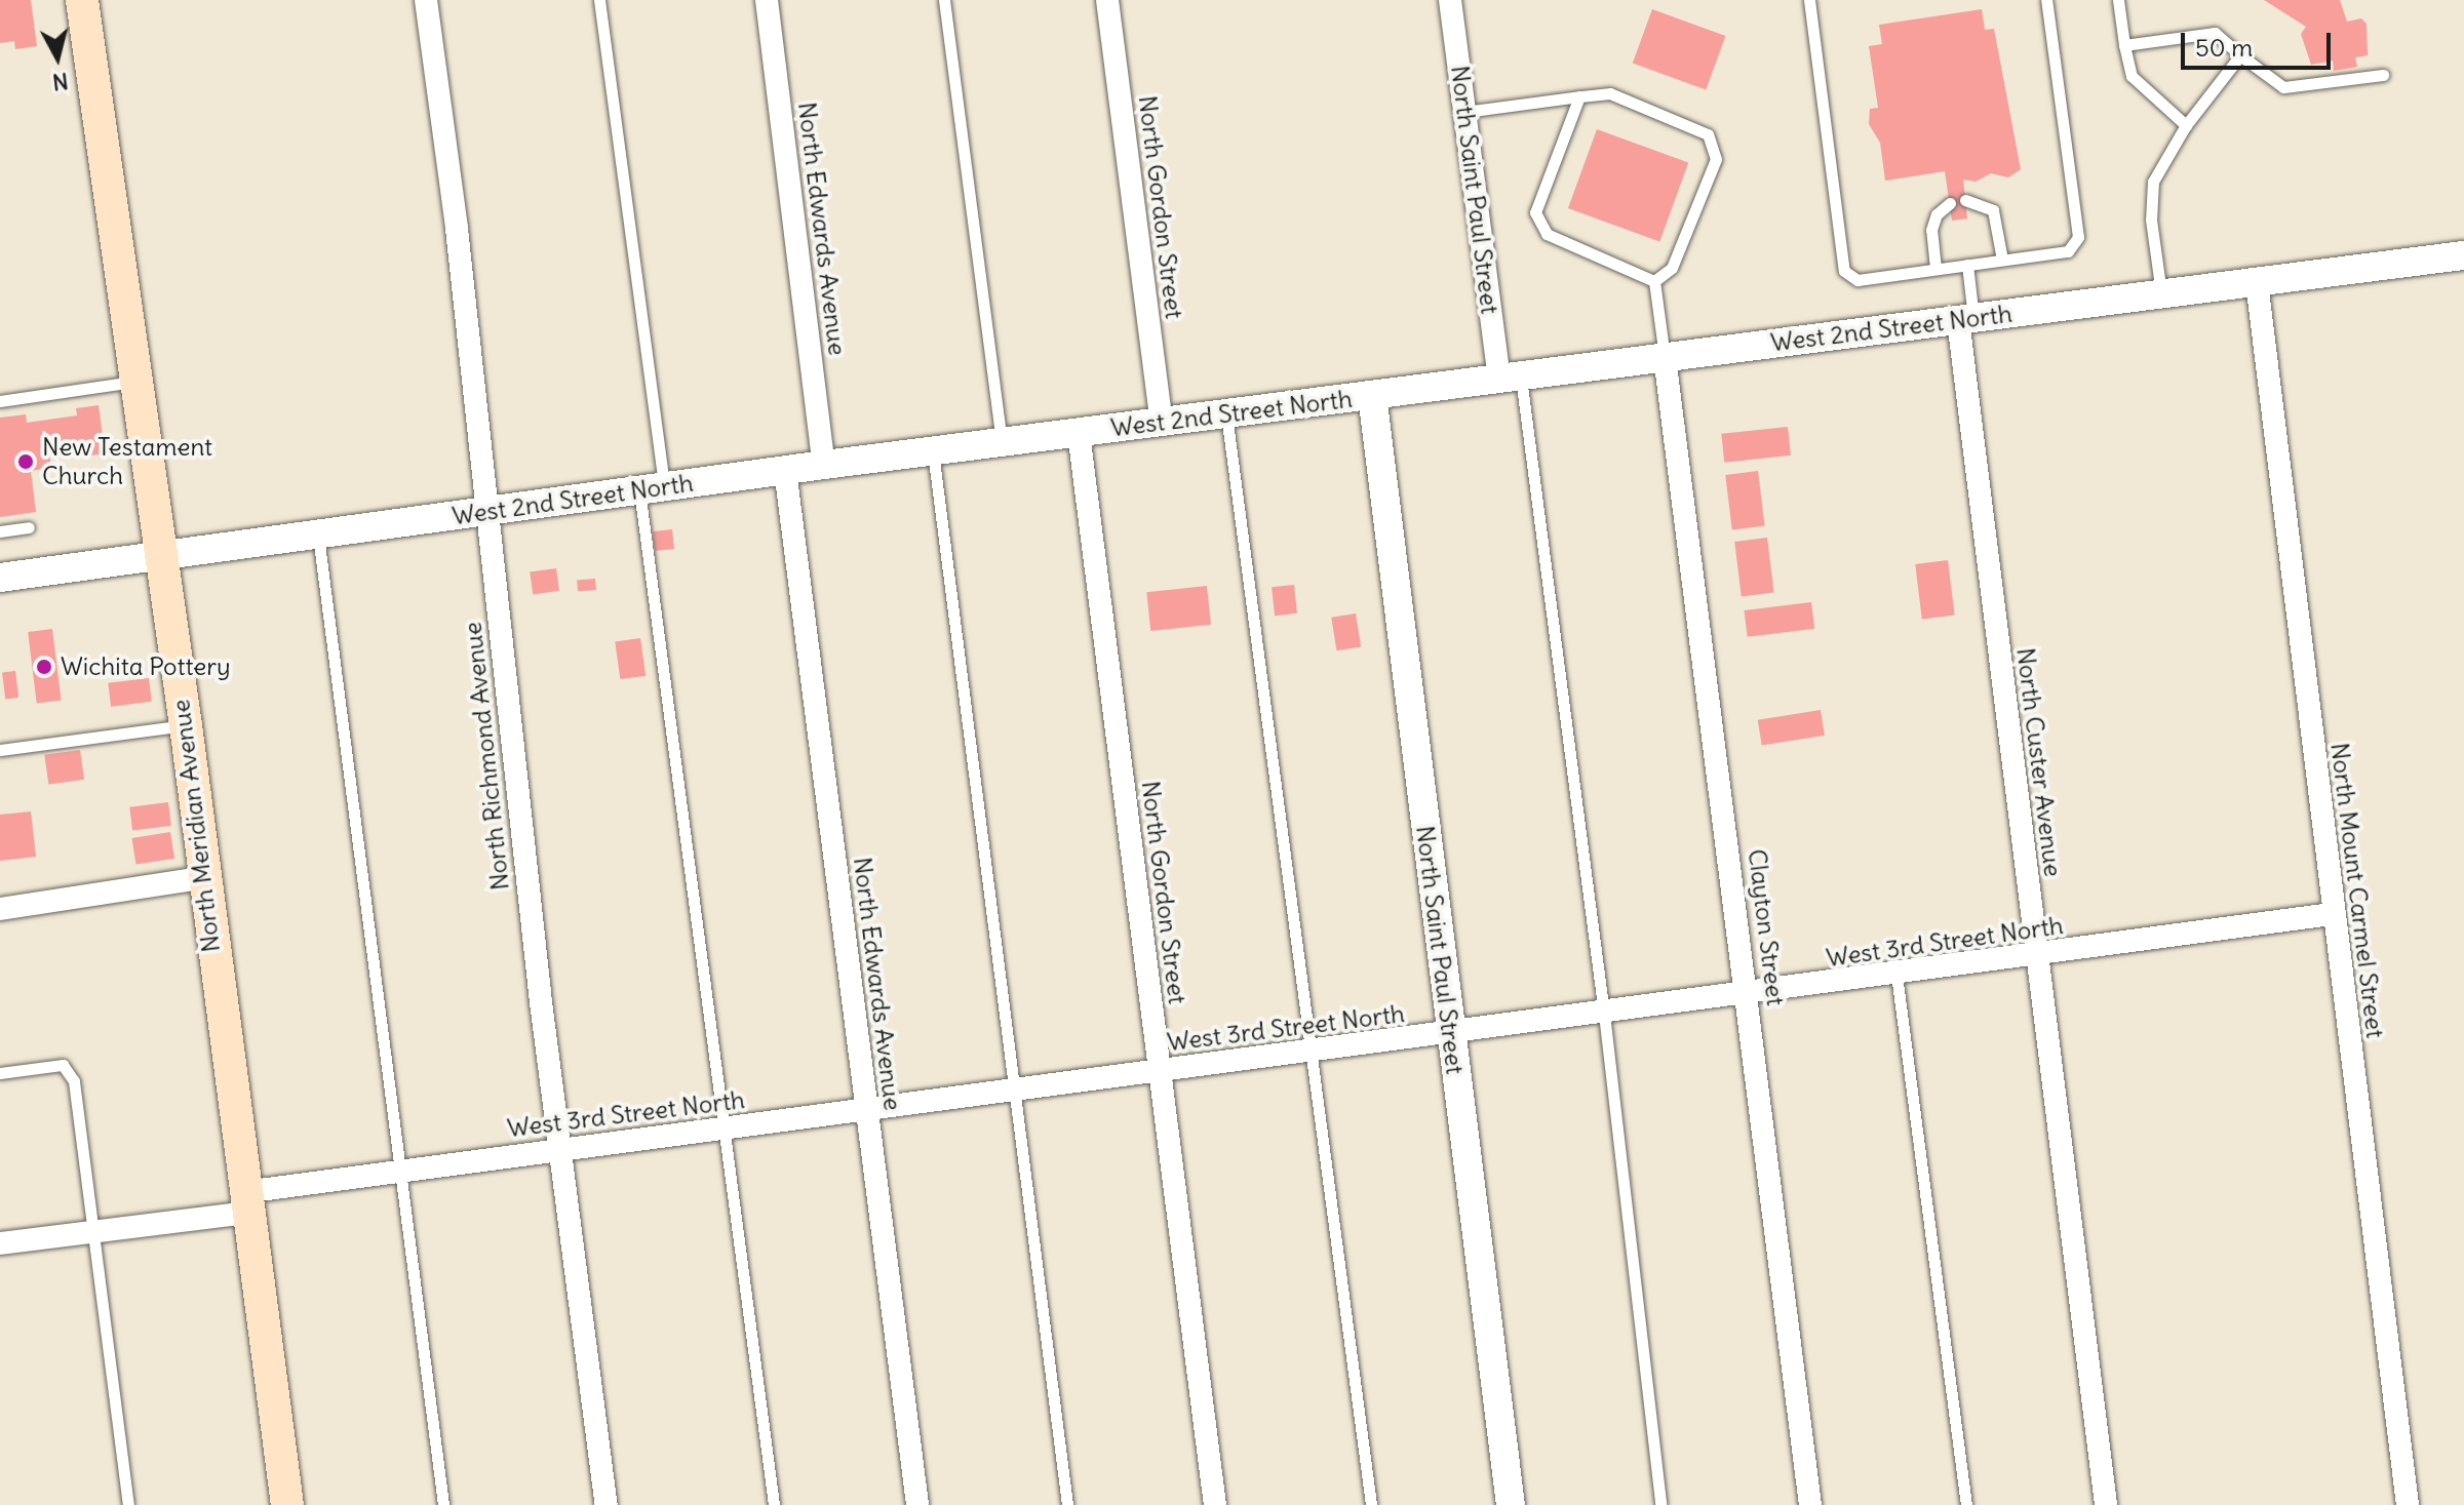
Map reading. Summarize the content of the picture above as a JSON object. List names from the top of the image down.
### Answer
{
  "streets": {
    "main road": ["North Meridian Avenue"],
    "street": [
      "North Saint Paul Street",
      "North Gordon Street",
      "North Edwards Avenue",
      "West 2nd Street North",
      "North Richmond Avenue",
      "North Custer Avenue",
      "North Mount Carmel Street",
      "Clayton Street",
      "West 3rd Street North"
    ]
  },
  "crossings": [
    ["North Saint Paul Street", "West 2nd Street North"],
    ["North Saint Paul Street", "West 3rd Street North"],
    ["North Gordon Street", "West 2nd Street North"],
    ["North Gordon Street", "West 3rd Street North"],
    ["North Edwards Avenue", "West 2nd Street North"],
    ["North Edwards Avenue", "West 3rd Street North"],
    ["West 2nd Street North", "North Richmond Avenue"],
    ["West 2nd Street North", "North Custer Avenue"],
    ["West 2nd Street North", "North Meridian Avenue"],
    ["West 2nd Street North", "North Mount Carmel Street"],
    ["West 2nd Street North", "Clayton Street"],
    ["North Richmond Avenue", "West 3rd Street North"],
    ["North Custer Avenue", "West 3rd Street North"],
    ["North Meridian Avenue", "West 3rd Street North"],
    ["North Mount Carmel Street", "West 3rd Street North"],
    ["Clayton Street", "West 3rd Street North"]
  ],
  "places": ["New Testament Church", "Wichita Pottery"],
  "scale_bar": "50 m",
  "north": "bottom"
}
